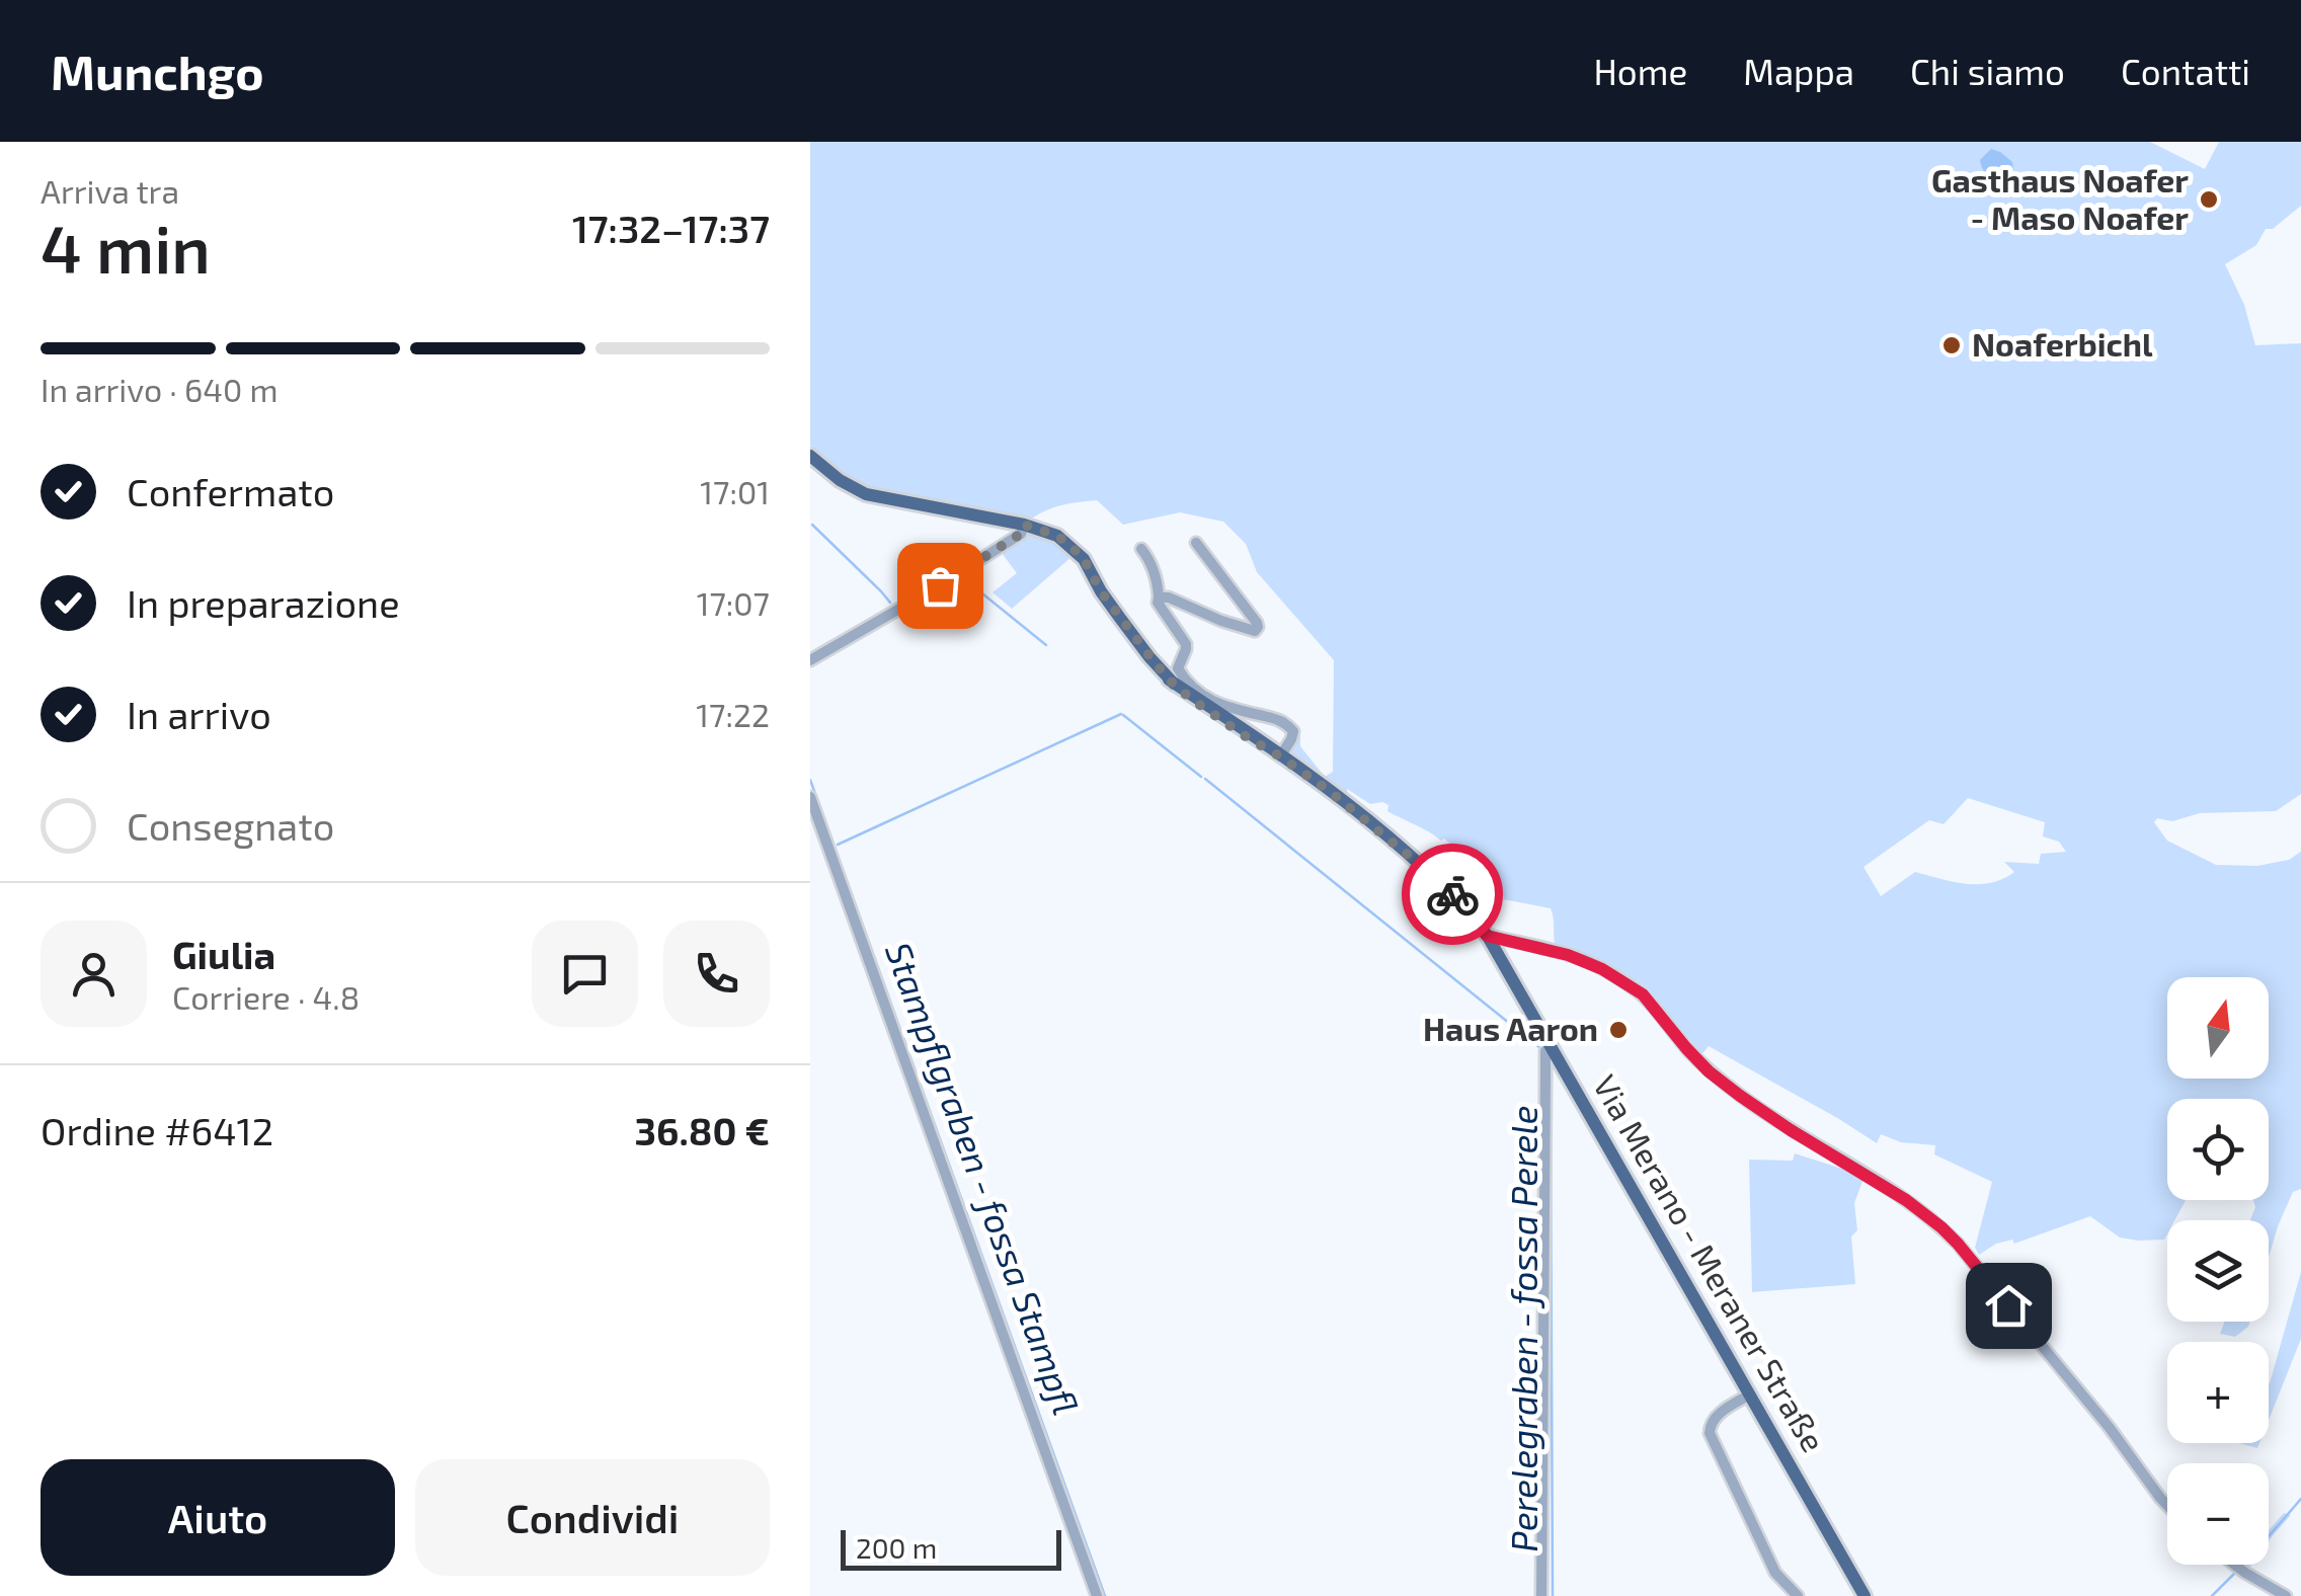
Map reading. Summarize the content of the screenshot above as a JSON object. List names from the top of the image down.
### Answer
{
  "streets": {
    "main road": ["Via Merano - Meraner Straße"]
  },
  "water": ["Stampflgraben - fossa Stampfl", "Perelegraben - fossa Perele"],
  "places": ["Gasthaus Noafer - Maso Noafer", "Noaferbichl", "Haus Aaron"],
  "scale_bar": "200 m",
  "north": "top",
  "page": {
    "header": "Munchgo",
    "nav": [
      "Home",
      "Mappa",
      "Chi siamo",
      "Contatti"
    ],
    "heading": ["4 min", "Arriva tra", "17:32–17:37"],
    "panel": [
      "Giulia",
      "Corriere · 4.8",
      "Ordine #6412",
      "36.80 €"
    ],
    "bar": "In arrivo · 640 m",
    "list": [
      ["Confermato", "17:01"],
      ["In preparazione", "17:07"],
      ["In arrivo", "17:22"],
      "Consegnato"
    ],
    "map_buttons": ["+", "−"],
    "buttons": ["Aiuto", "Condividi"],
    "scale": "200 m"
  }
}
